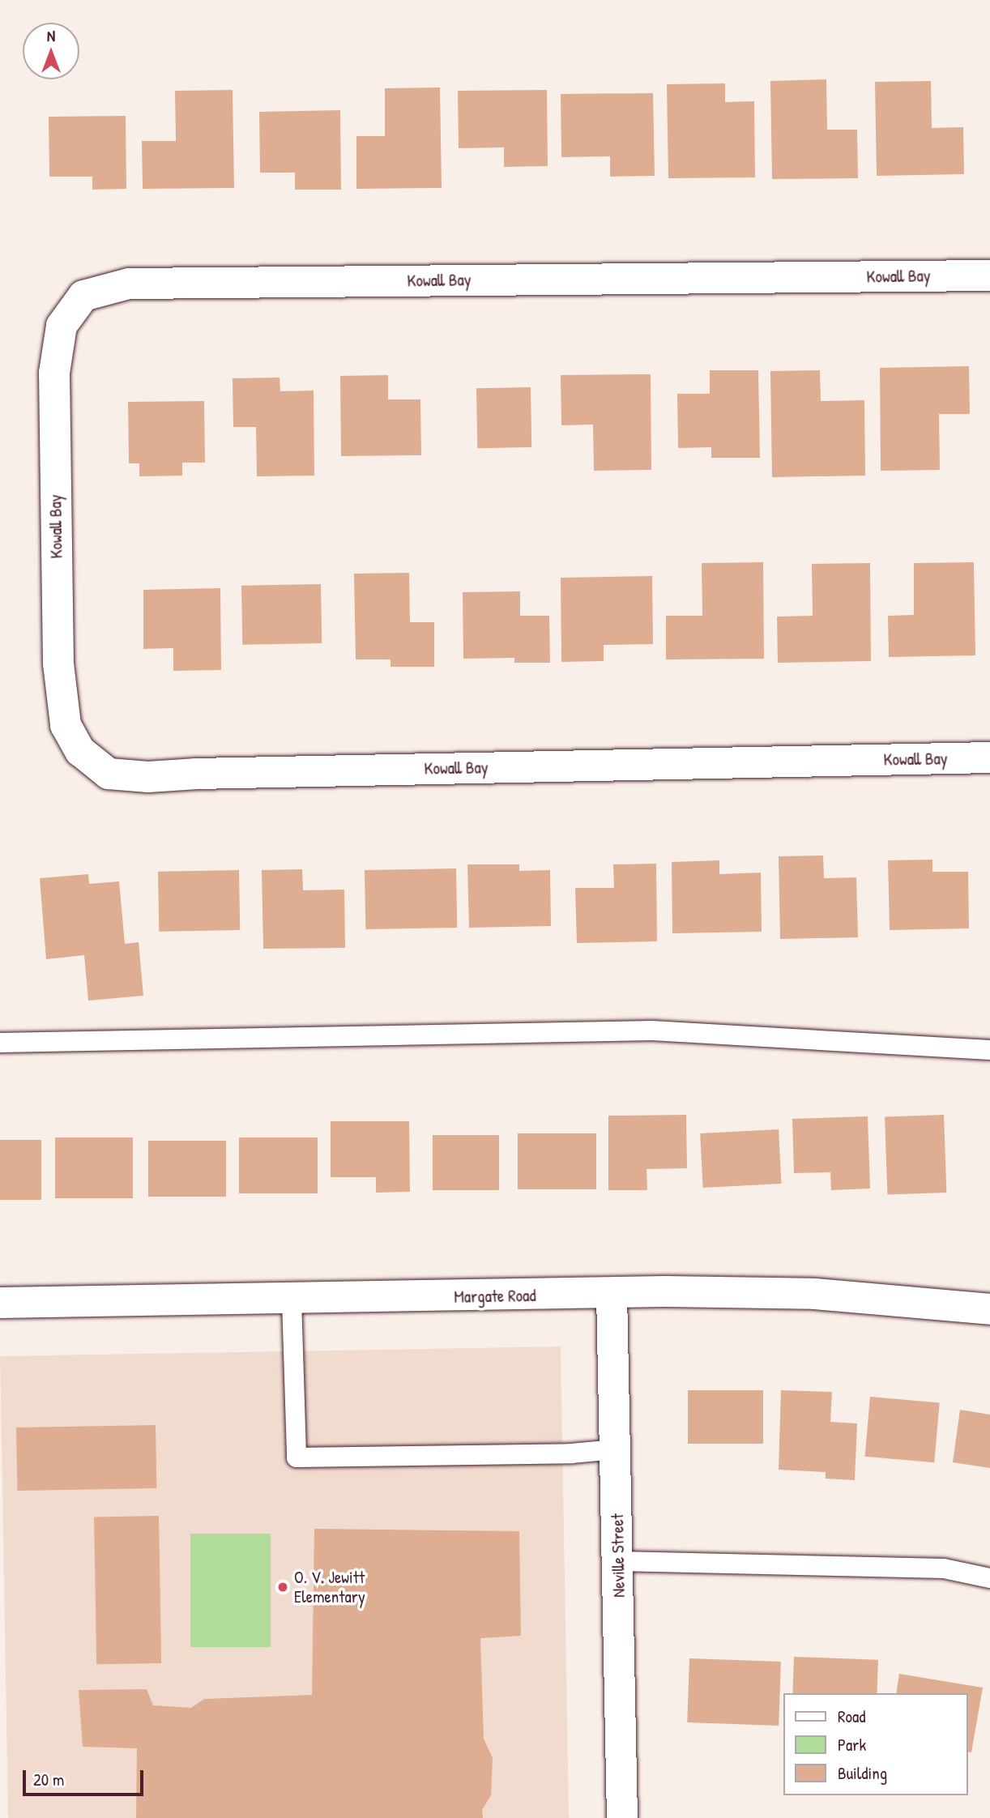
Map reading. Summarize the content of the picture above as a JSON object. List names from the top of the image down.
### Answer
{
  "streets": {
    "street": ["Kowall Bay", "Margate Road", "Neville Street"]
  },
  "crossings": [
    ["Margate Road", "Neville Street"]
  ],
  "places": ["O. V. Jewitt Elementary"],
  "legend": ["Road", "Park", "Building"],
  "scale_bar": "20 m",
  "north": "top"
}
